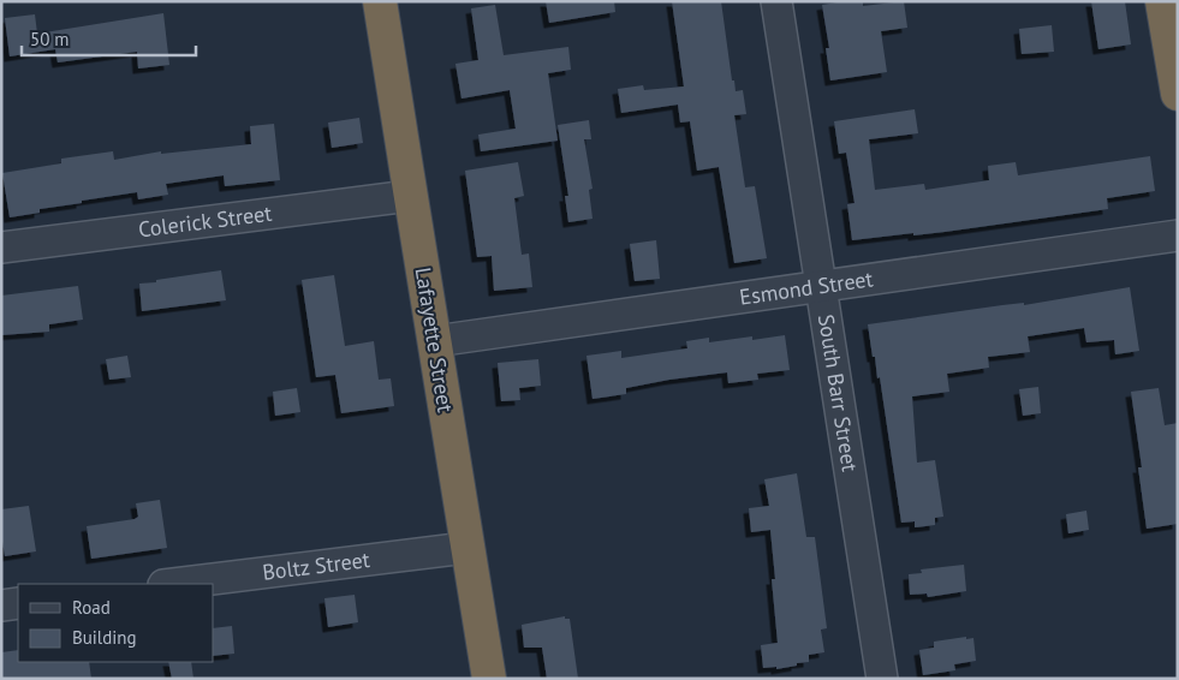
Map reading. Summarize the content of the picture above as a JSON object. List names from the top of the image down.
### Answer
{
  "streets": {
    "highway": ["Lafayette Street"],
    "street": [
      "Colerick Street",
      "Esmond Street",
      "South Barr Street",
      "Boltz Street"
    ]
  },
  "crossings": [
    ["Colerick Street", "Lafayette Street"],
    ["Esmond Street", "Lafayette Street"],
    ["Esmond Street", "South Barr Street"],
    ["Lafayette Street", "Boltz Street"]
  ],
  "legend": ["Road", "Building"],
  "scale_bar": "50 m"
}
